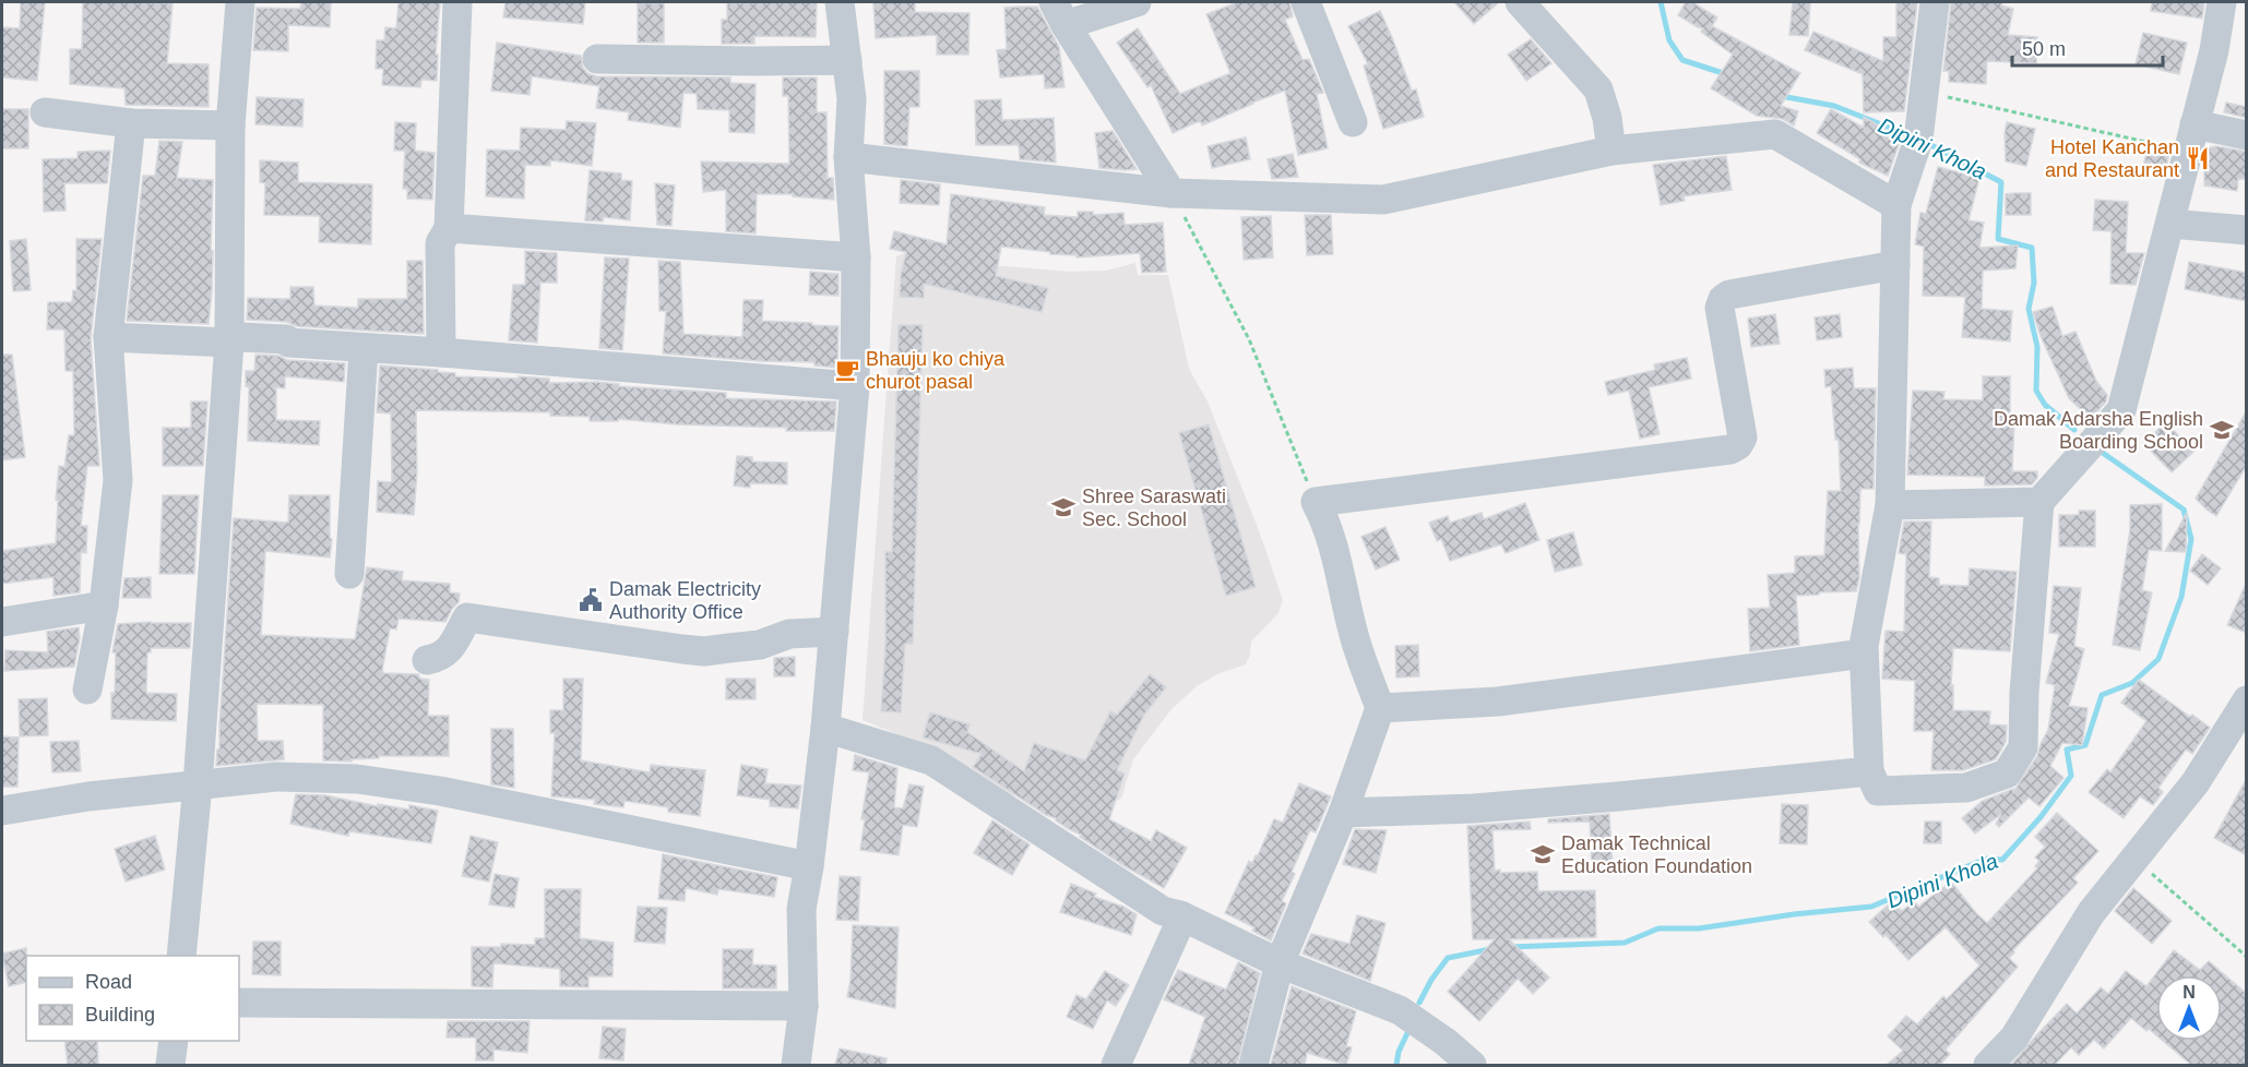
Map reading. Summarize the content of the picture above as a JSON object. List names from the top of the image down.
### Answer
{
  "water": ["Dipini Khola"],
  "places": {
    "restaurant": ["Hotel Kanchan and Restaurant"],
    "cafe": ["Bhauju ko chiya churot pasal"],
    "school or university": ["Damak Adarsha English Boarding School", "Shree Saraswati Sec. School", "Damak Technical Education Foundation"],
    "public building": ["Damak Electricity Authority Office"]
  },
  "legend": ["Road", "Building"],
  "scale_bar": "50 m",
  "north": "top"
}
